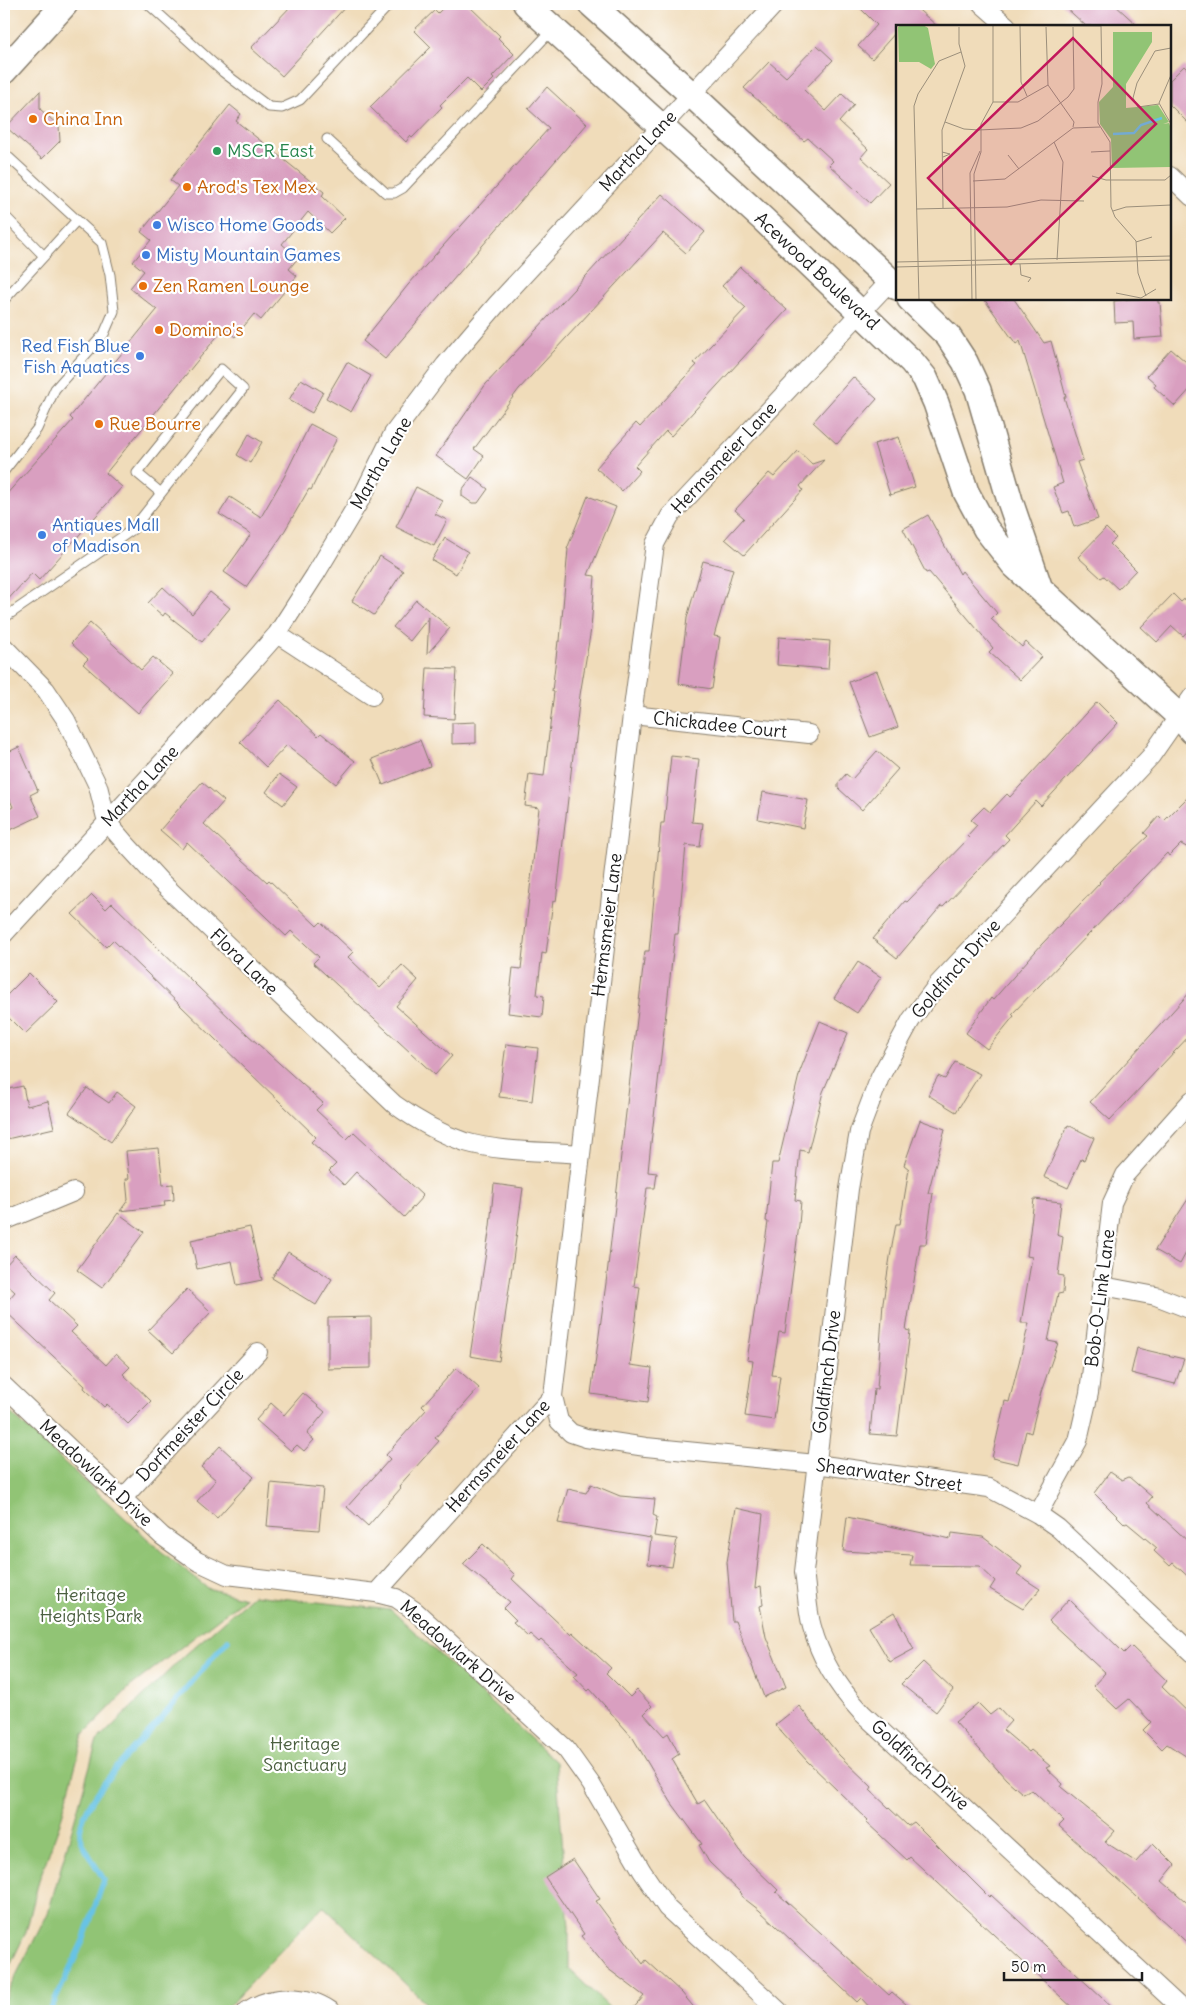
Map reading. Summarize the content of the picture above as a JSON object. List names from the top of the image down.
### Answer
{
  "streets": {
    "street": [
      "Martha Lane",
      "Acewood Boulevard",
      "Hermsmeier Lane",
      "Chickadee Court",
      "Flora Lane",
      "Goldfinch Drive",
      "Bob-O-Link Lane",
      "Dorfmeister Circle",
      "Meadowlark Drive",
      "Shearwater Street"
    ]
  },
  "crossings": [
    ["Martha Lane", "Acewood Boulevard"],
    ["Martha Lane", "Flora Lane"],
    ["Acewood Boulevard", "Hermsmeier Lane"],
    ["Acewood Boulevard", "Goldfinch Drive"],
    ["Hermsmeier Lane", "Chickadee Court"],
    ["Hermsmeier Lane", "Flora Lane"],
    ["Hermsmeier Lane", "Meadowlark Drive"],
    ["Hermsmeier Lane", "Shearwater Street"],
    ["Goldfinch Drive", "Shearwater Street"],
    ["Bob-O-Link Lane", "Shearwater Street"],
    ["Dorfmeister Circle", "Meadowlark Drive"]
  ],
  "parks": ["Heritage Heights Park", "Heritage Sanctuary"],
  "places": [
    "China Inn",
    "MSCR East",
    "Arod's Tex Mex",
    "Wisco Home Goods",
    "Misty Mountain Games",
    "Zen Ramen Lounge",
    "Domino's",
    "Red Fish Blue Fish Aquatics",
    "Rue Bourre",
    "Antiques Mall of Madison"
  ],
  "scale_bar": "50 m"
}
